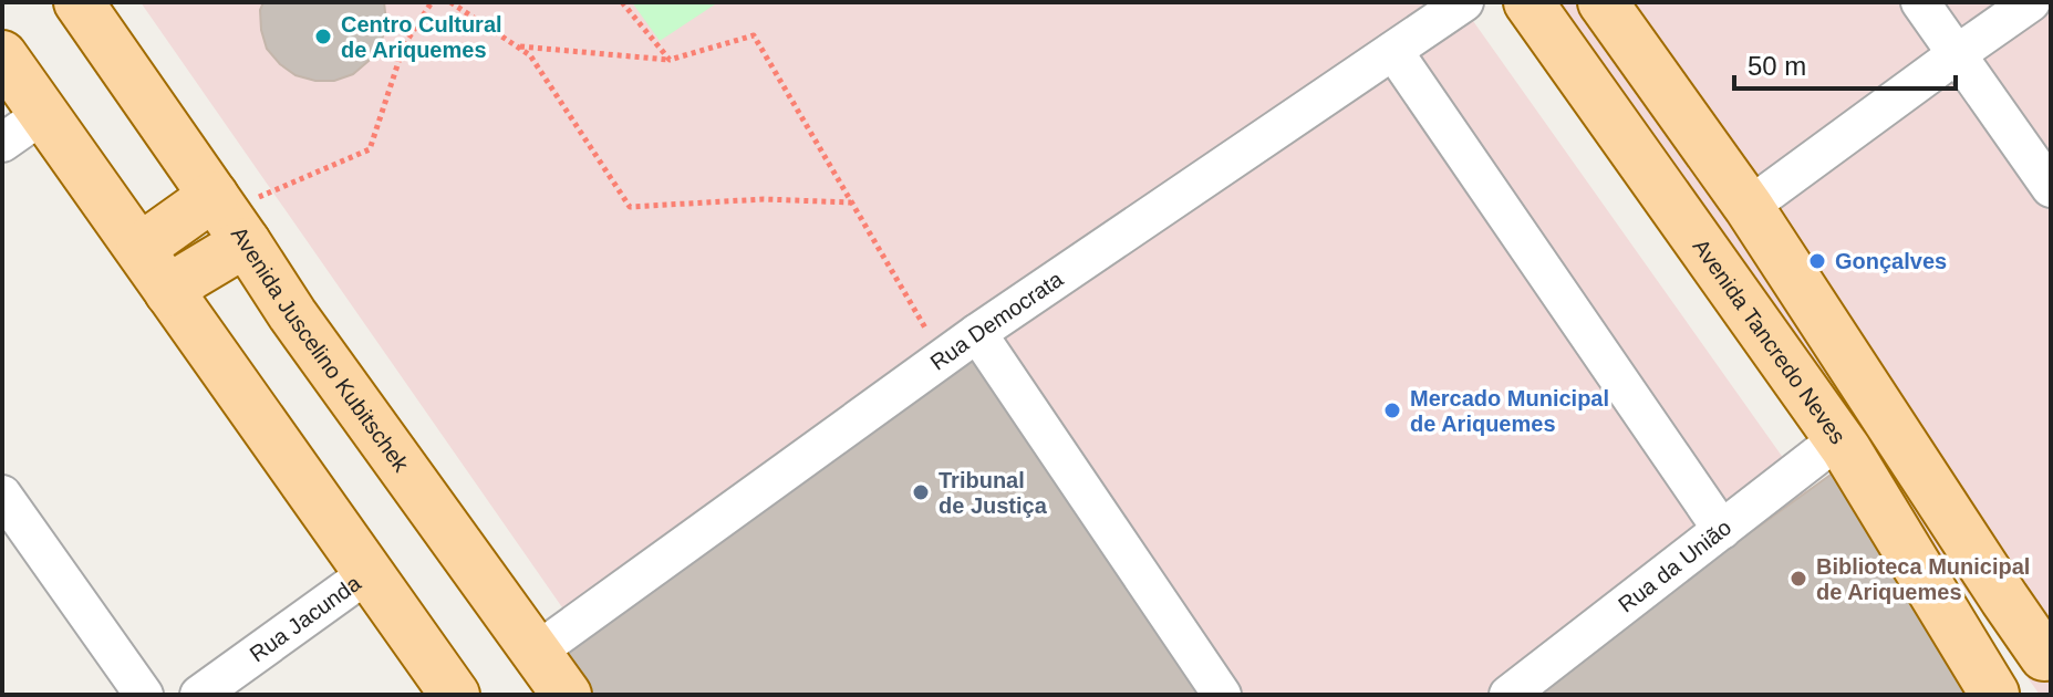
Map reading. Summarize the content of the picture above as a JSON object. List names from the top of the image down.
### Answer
{
  "streets": {
    "main road": ["Avenida Tancredo Neves", "Avenida Juscelino Kubitschek"],
    "street": ["Rua Democrata", "Rua da União", "Rua Jacunda"]
  },
  "crossings": [
    ["Rua Democrata", "Avenida Juscelino Kubitschek"],
    ["Avenida Tancredo Neves", "Rua da União"]
  ],
  "places": [
    "Centro Cultural de Ariquemes",
    "Gonçalves",
    "Mercado Municipal de Ariquemes",
    "Tribunal de Justiça",
    "Biblioteca Municipal de Ariquemes"
  ],
  "scale_bar": "50 m"
}
